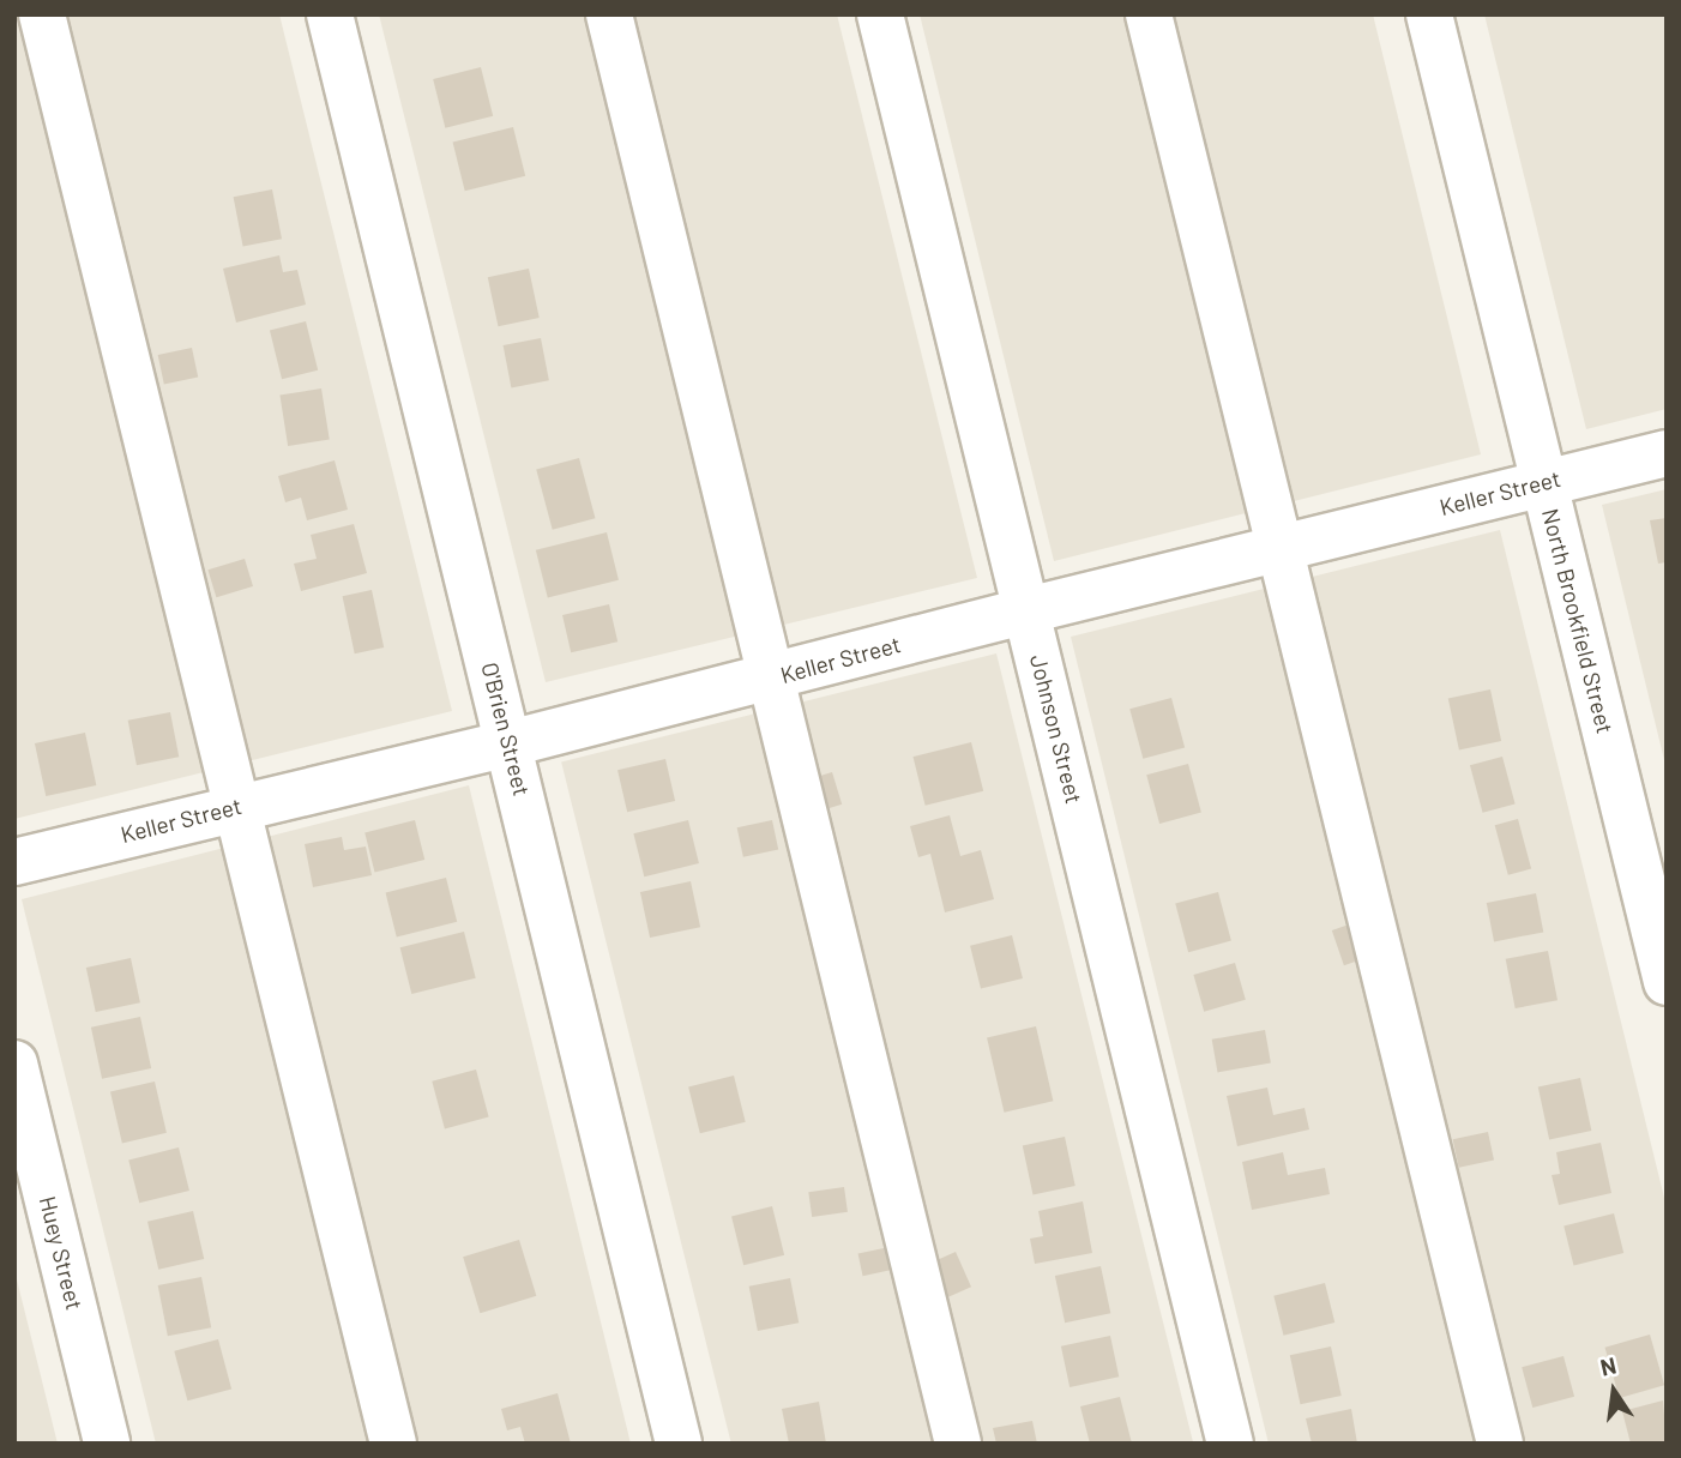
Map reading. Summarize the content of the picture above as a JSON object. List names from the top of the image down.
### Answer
{
  "streets": {
    "street": [
      "Keller Street",
      "North Brookfield Street",
      "O'Brien Street",
      "Johnson Street",
      "Huey Street"
    ]
  },
  "crossings": [
    ["Keller Street", "North Brookfield Street"],
    ["Keller Street", "O'Brien Street"],
    ["Keller Street", "Johnson Street"]
  ],
  "north": "top"
}
